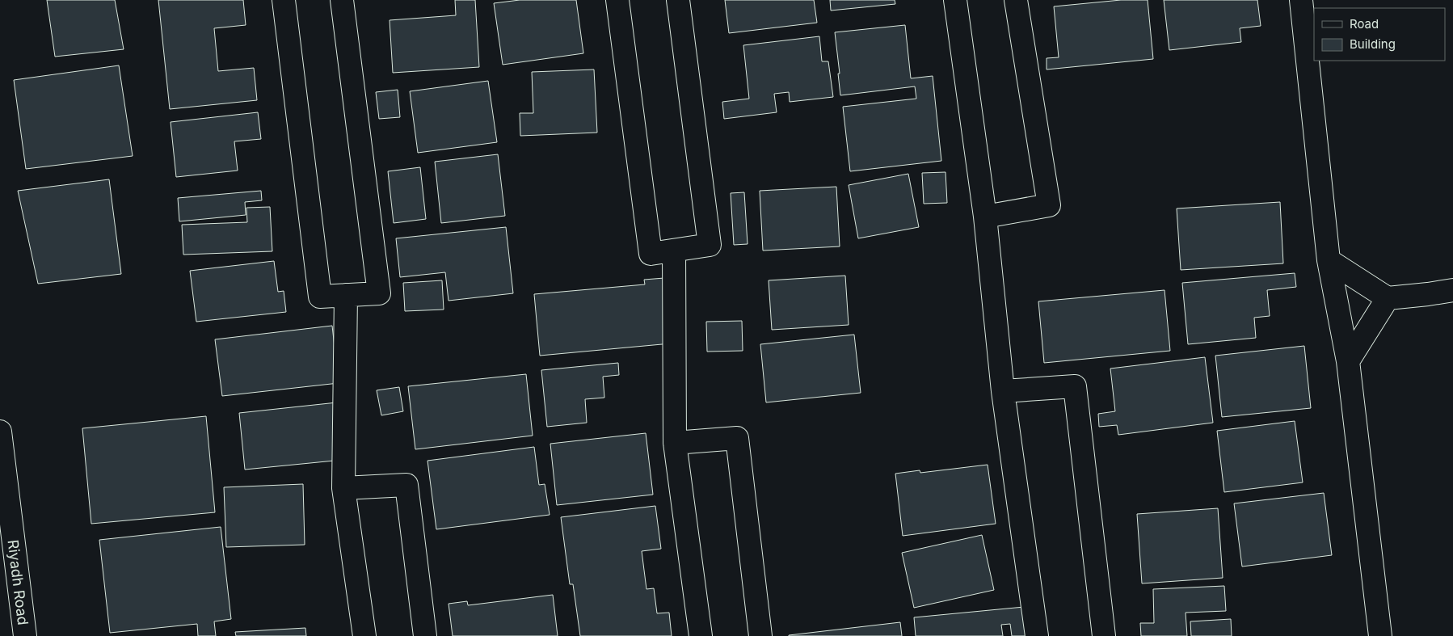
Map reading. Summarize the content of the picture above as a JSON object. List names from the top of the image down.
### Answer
{
  "streets": {
    "street": ["Riyadh Road"]
  },
  "legend": ["Road", "Building"]
}
